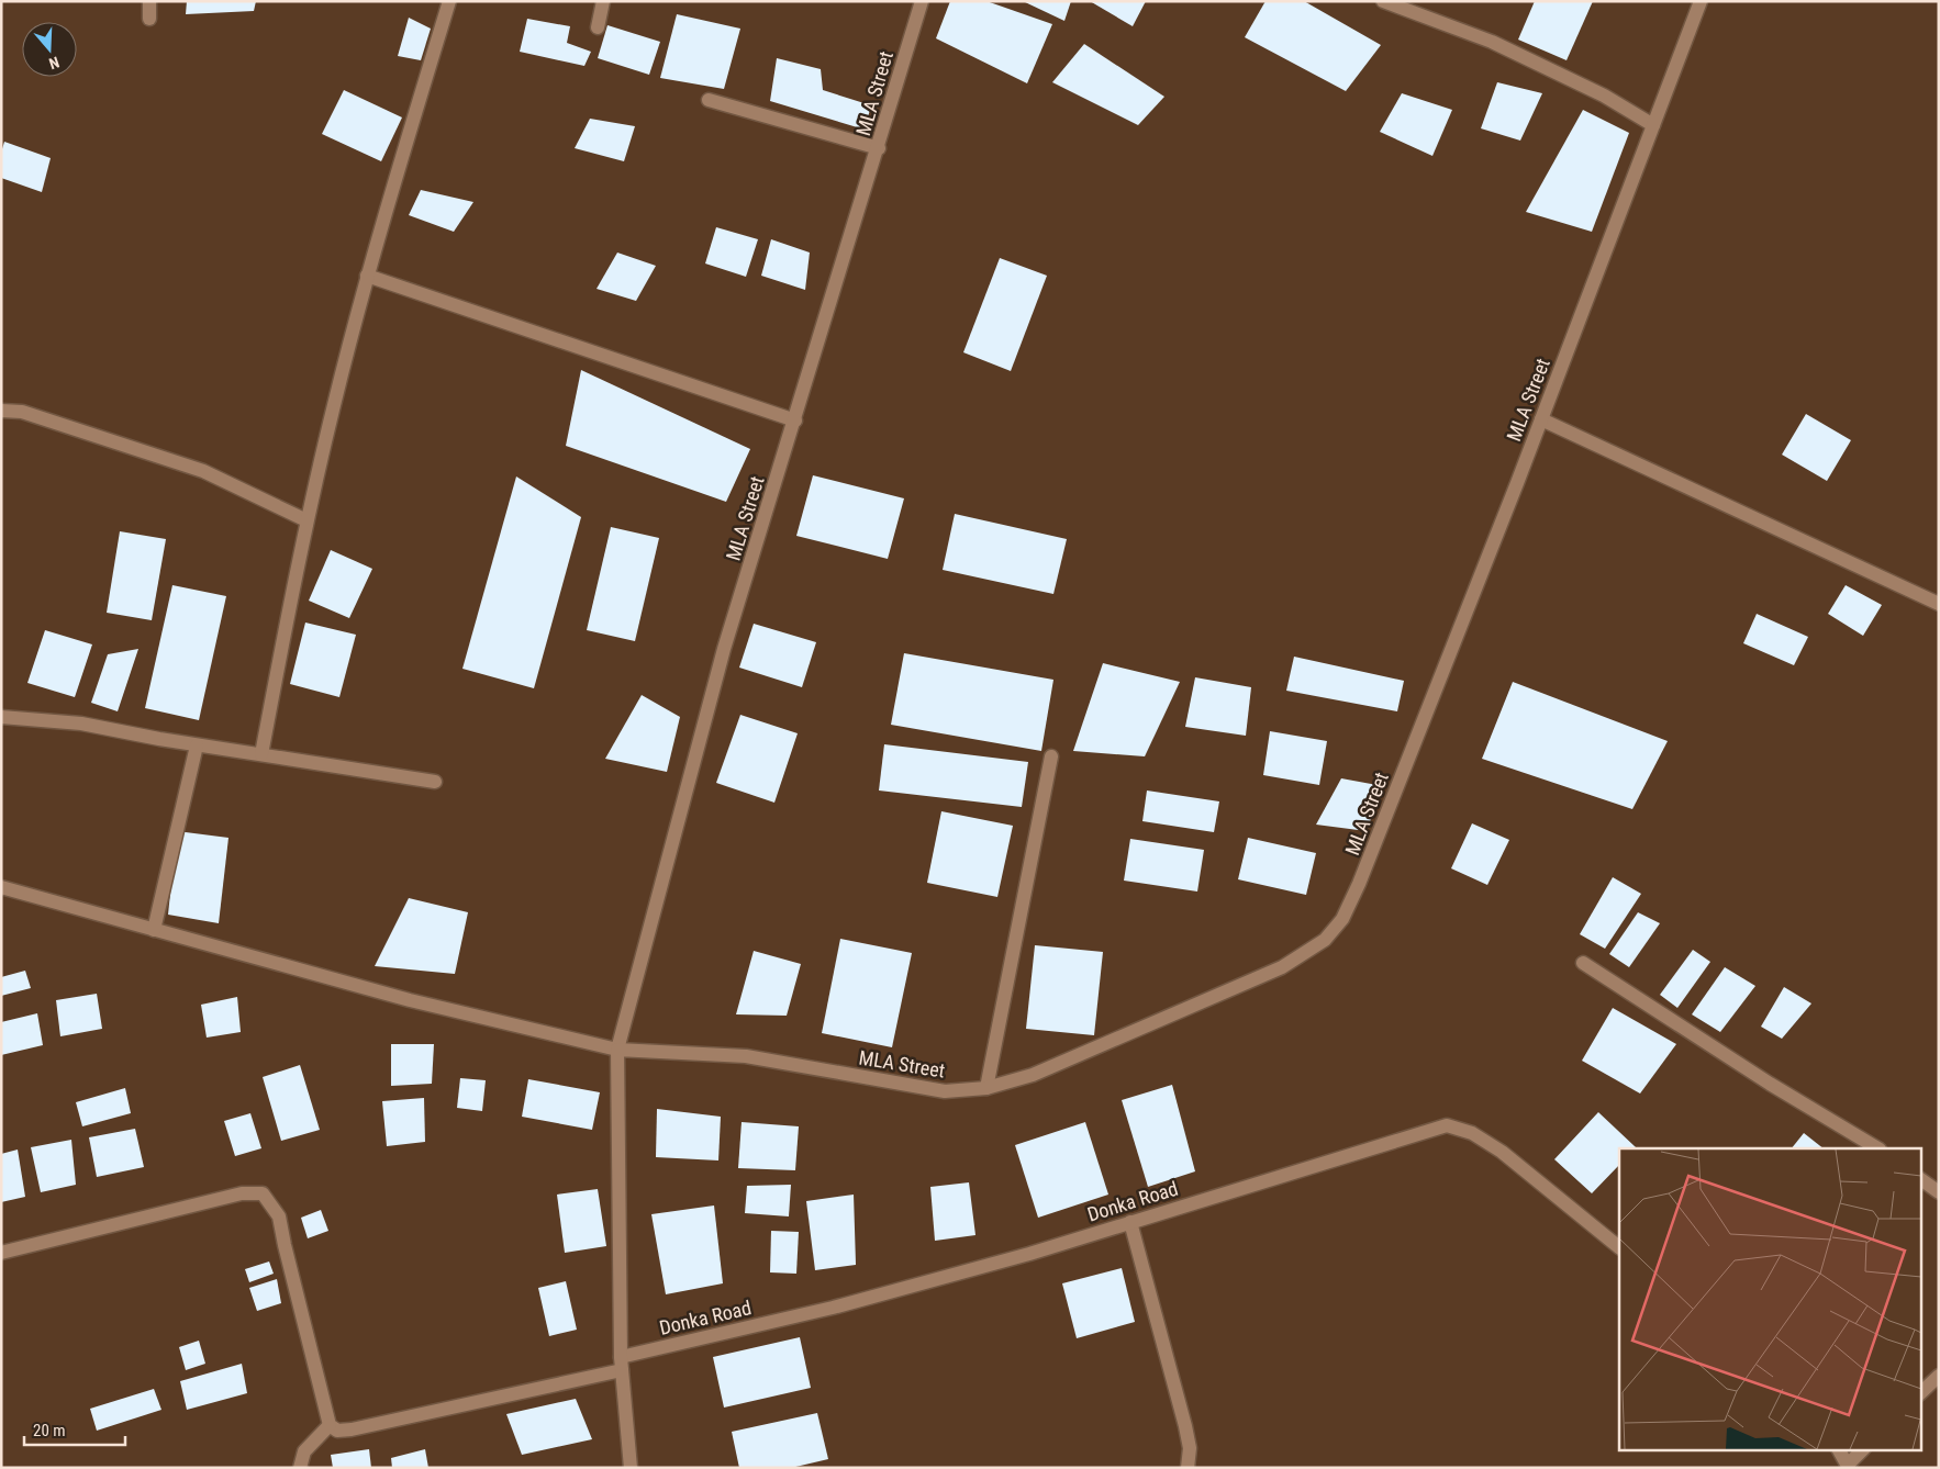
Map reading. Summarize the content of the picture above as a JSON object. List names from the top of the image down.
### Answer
{
  "streets": {
    "street": ["MLA Street", "Donka Road"]
  },
  "crossings": [
    ["MLA Street", "Donka Road"]
  ],
  "scale_bar": "20 m",
  "north": "bottom"
}
